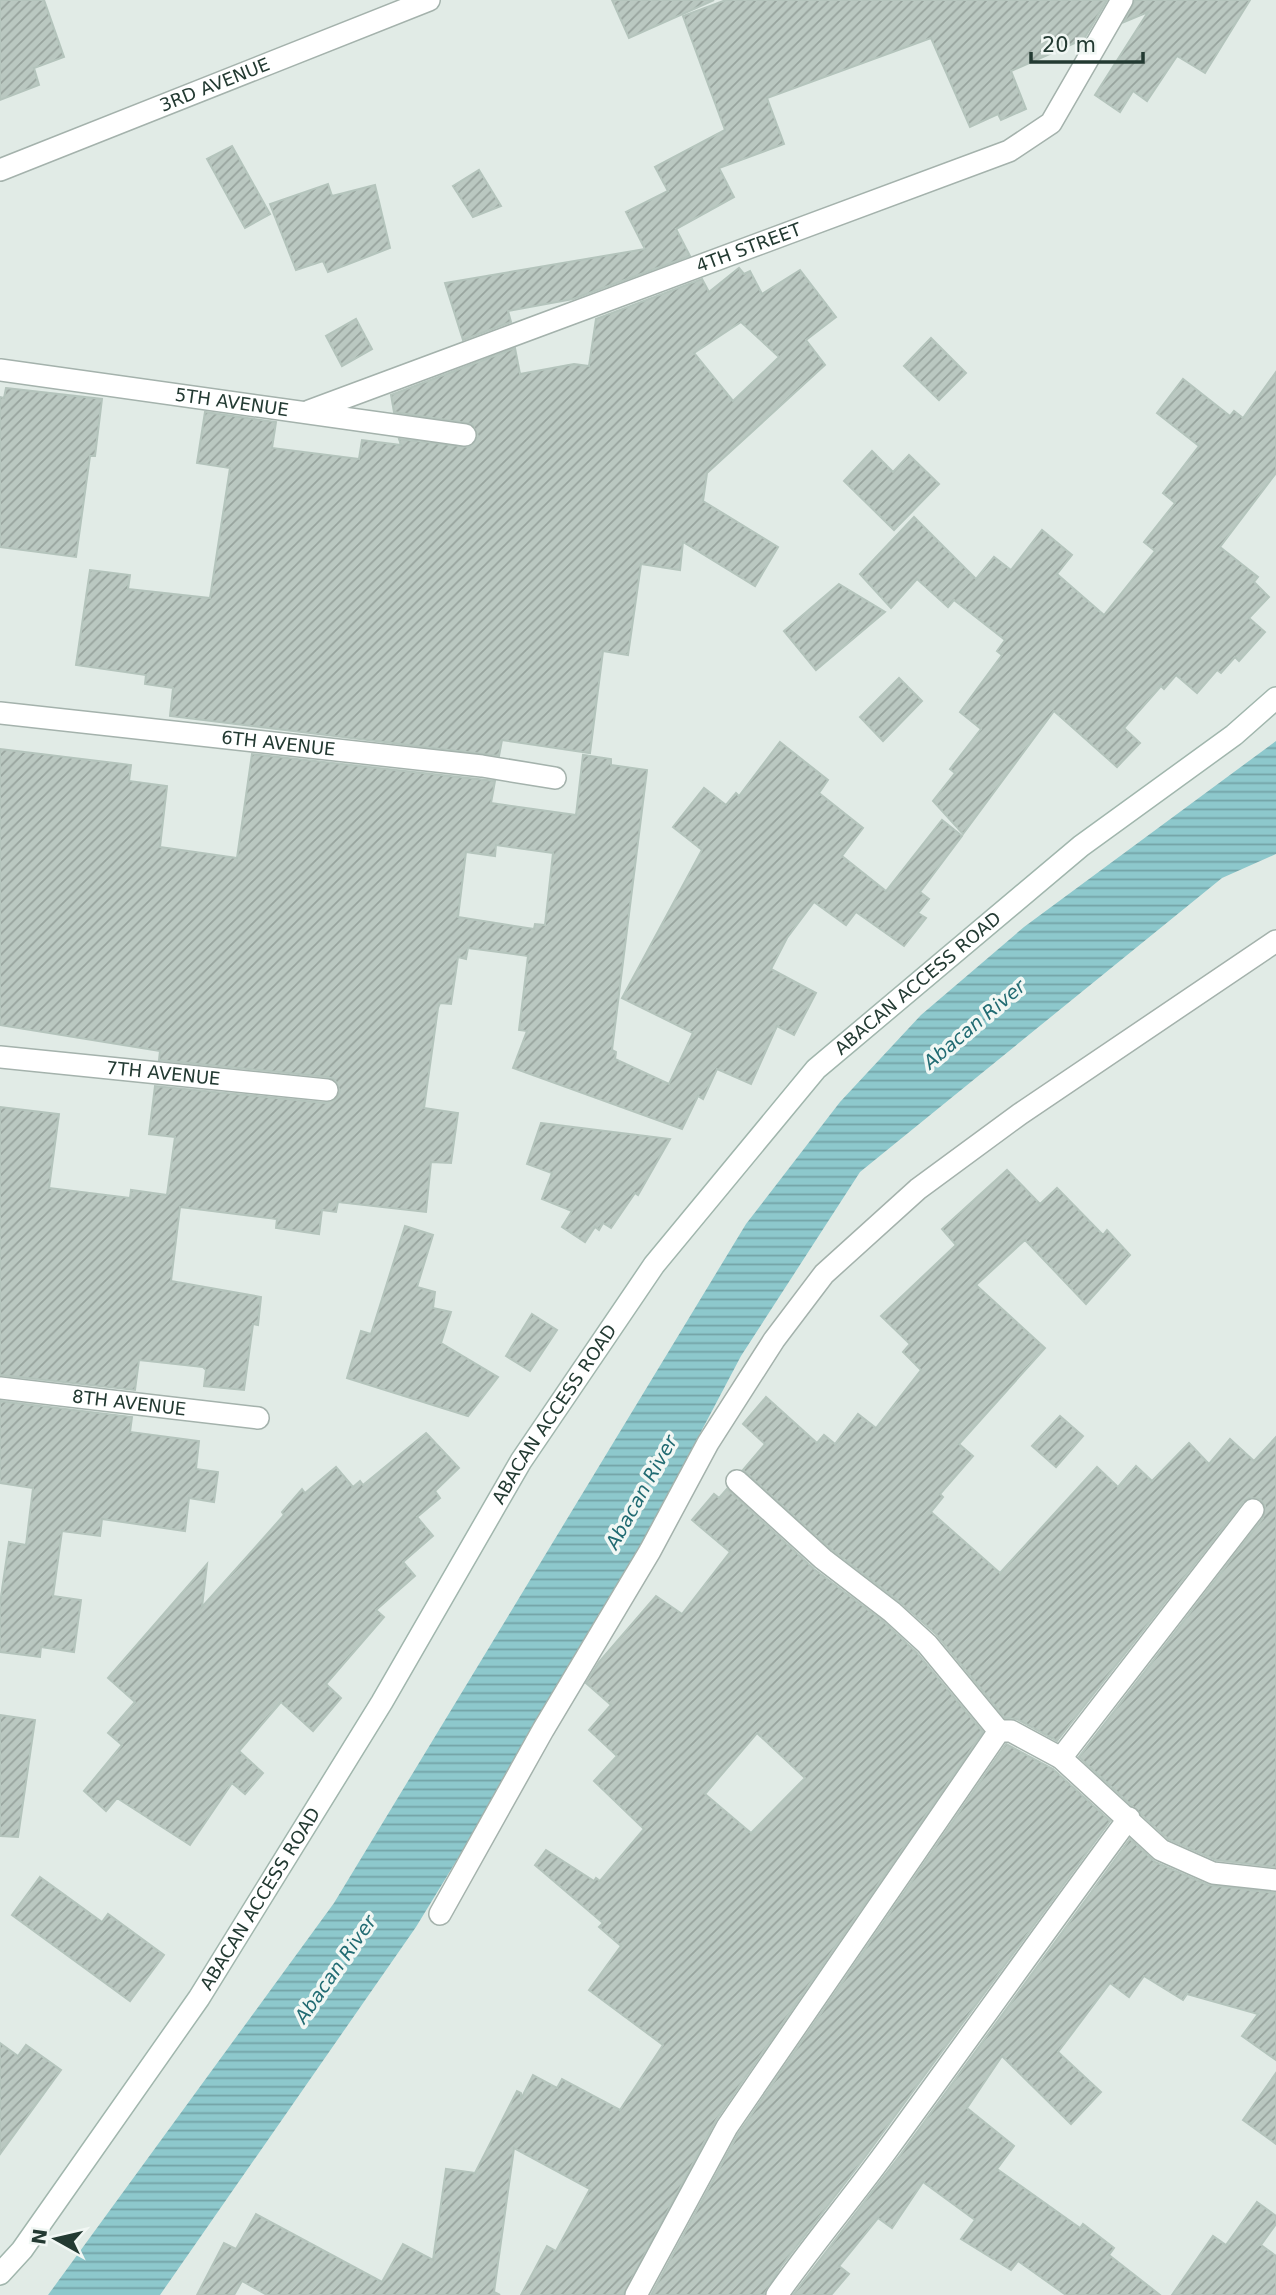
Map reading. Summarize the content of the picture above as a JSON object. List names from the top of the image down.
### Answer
{
  "streets": {
    "street": [
      "3RD AVENUE",
      "4TH STREET",
      "5TH AVENUE",
      "6TH AVENUE",
      "ABACAN ACCESS ROAD",
      "7TH AVENUE",
      "8TH AVENUE"
    ]
  },
  "crossings": [
    ["4TH STREET", "5TH AVENUE"]
  ],
  "water": ["Abacan River"],
  "scale_bar": "20 m",
  "north": "left"
}
